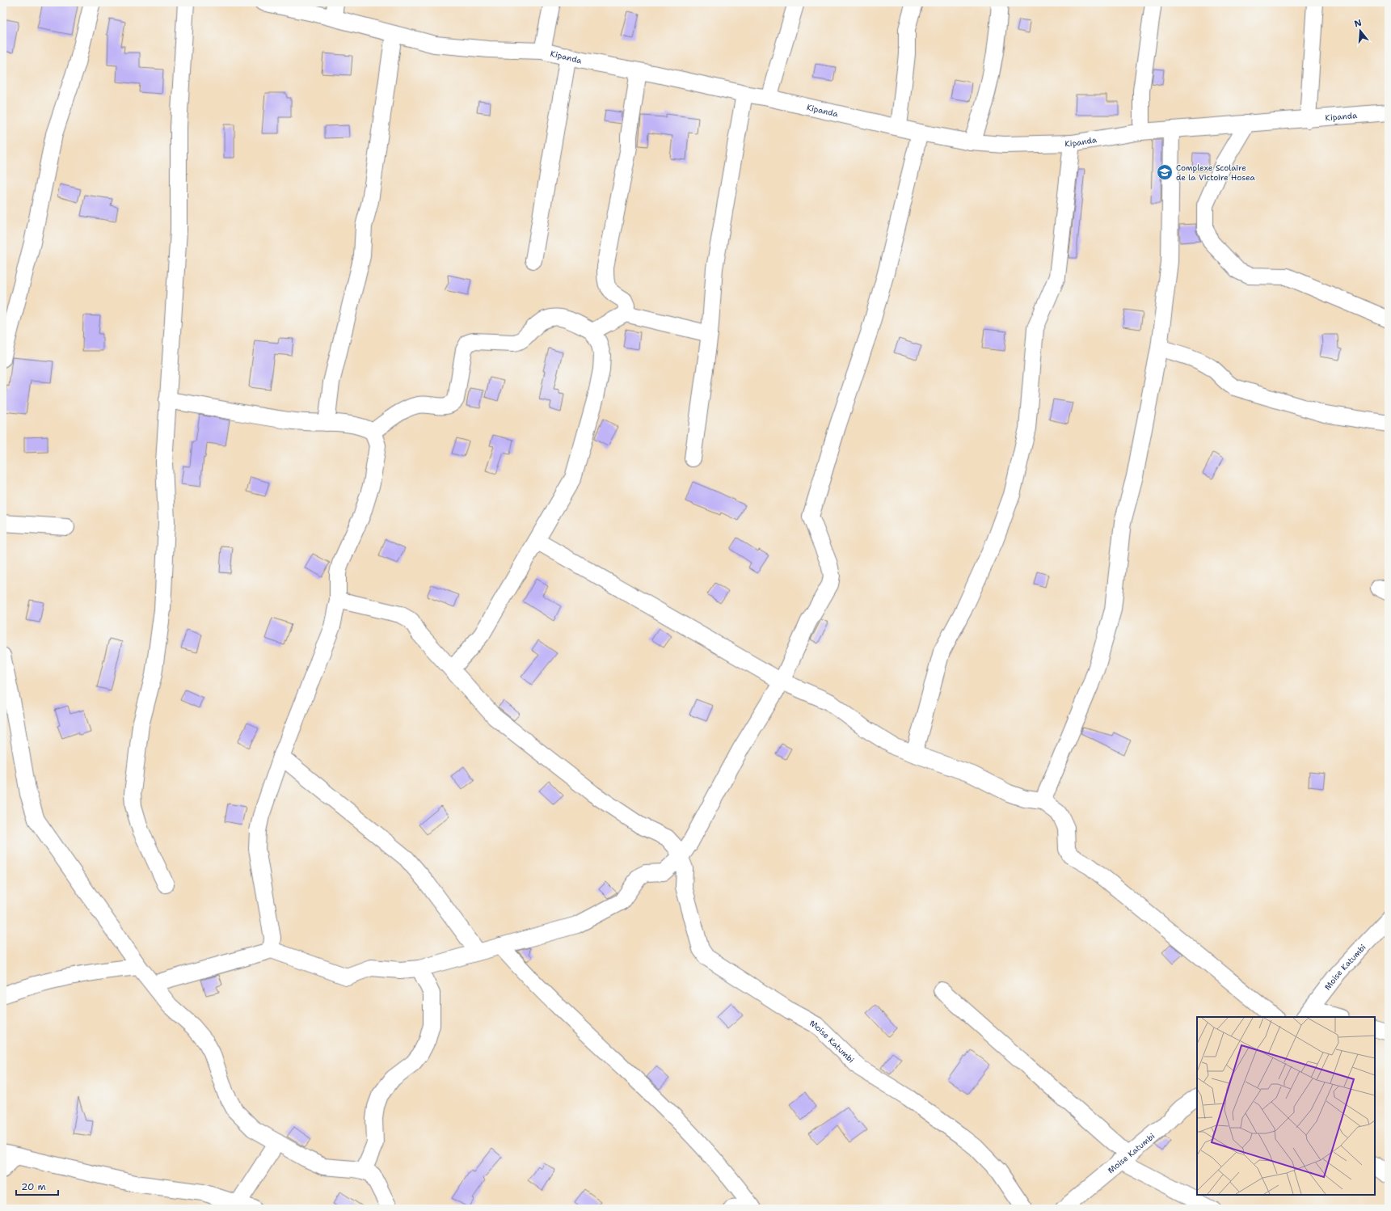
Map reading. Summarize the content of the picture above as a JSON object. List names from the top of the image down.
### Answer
{
  "streets": {
    "street": ["Kipanda", "Moise Katumbi"]
  },
  "places": {
    "school or university": ["Complexe Scolaire de la Victoire Hosea"]
  },
  "scale_bar": "20 m",
  "north": "top"
}
